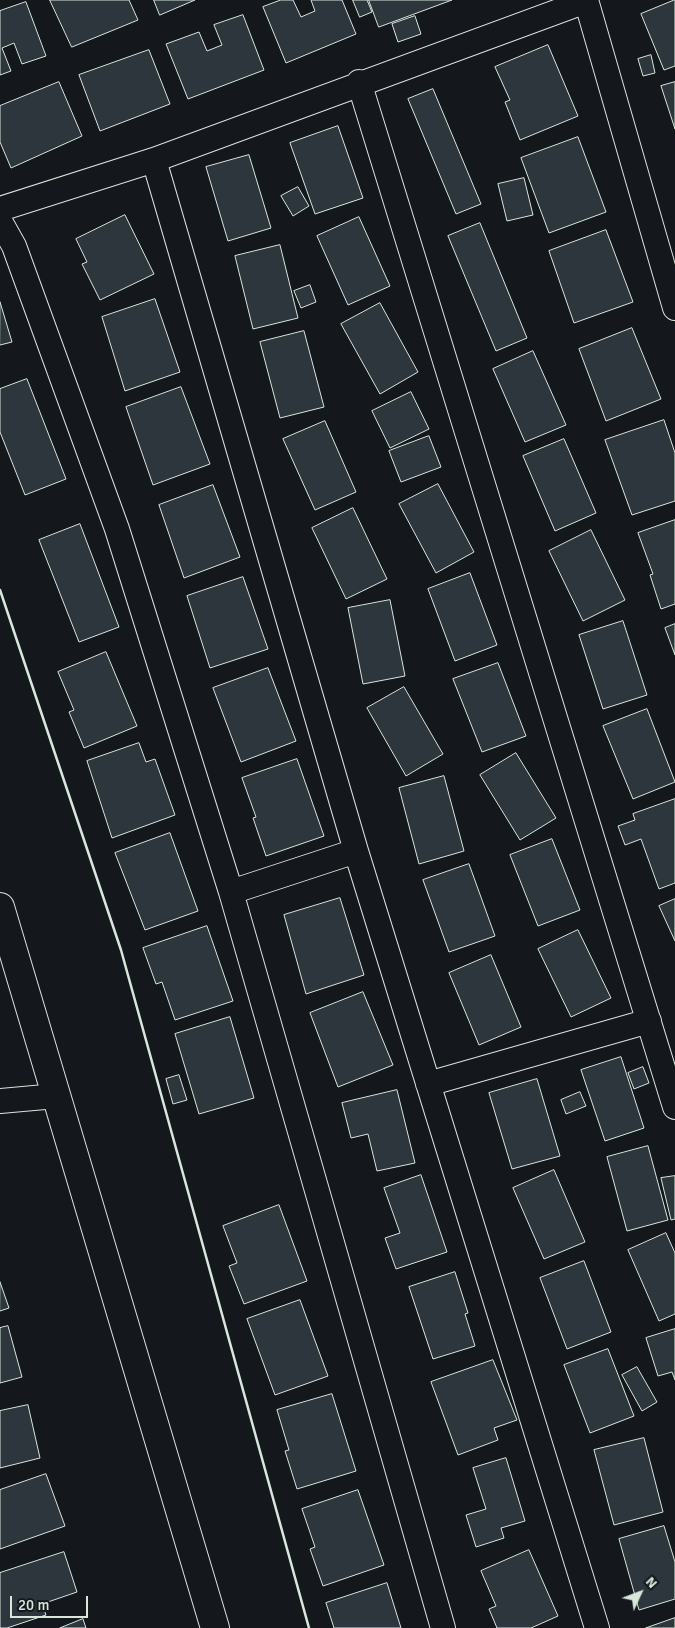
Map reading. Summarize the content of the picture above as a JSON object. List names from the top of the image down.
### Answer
{
  "scale_bar": "20 m",
  "north": "top right"
}
